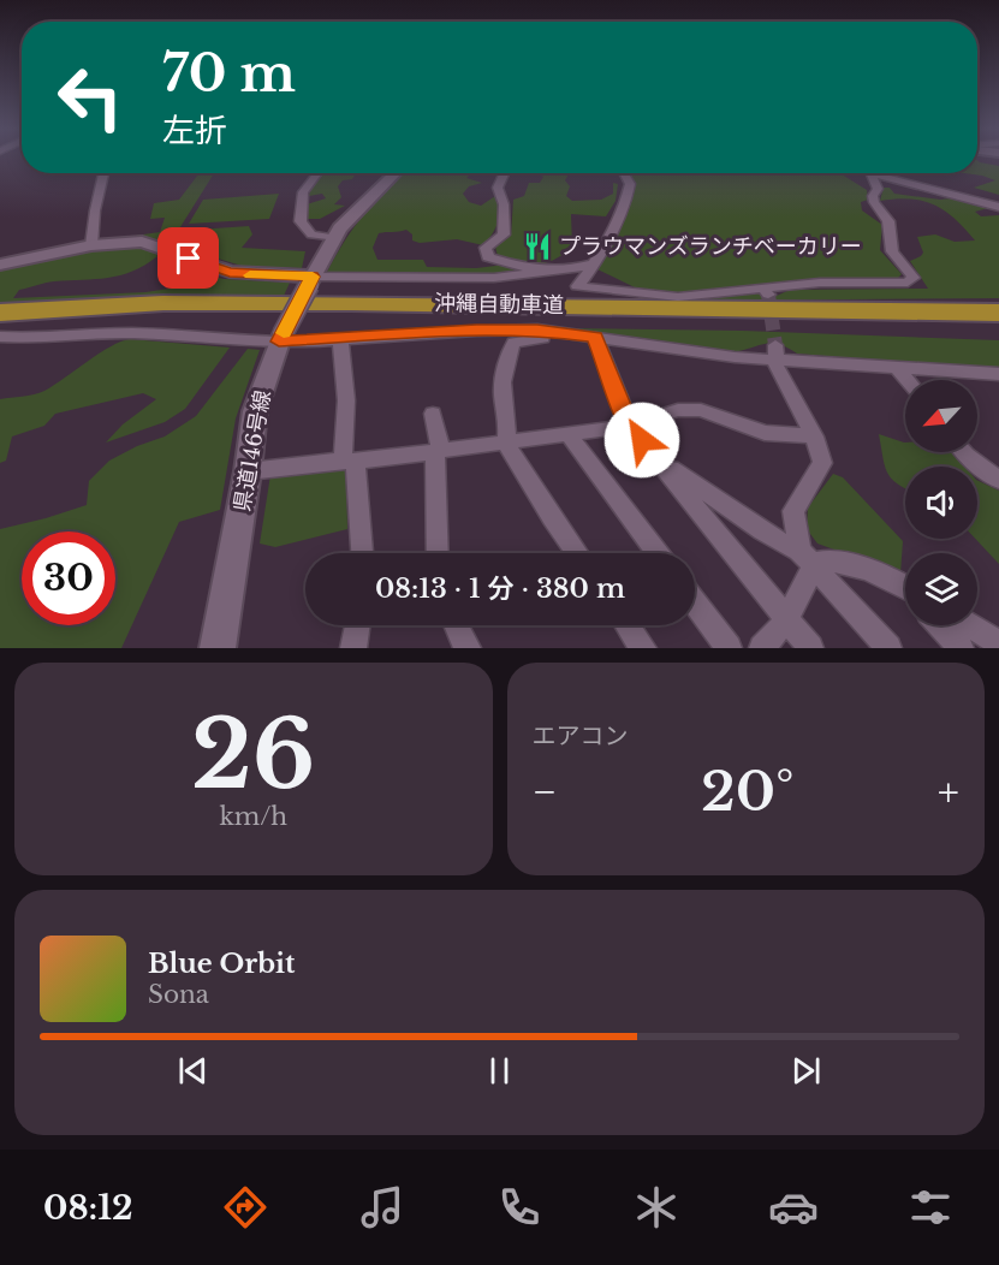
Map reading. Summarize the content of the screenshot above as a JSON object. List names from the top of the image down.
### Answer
{
  "streets": {
    "highway": ["沖縄自動車道"],
    "main road": ["県道146号線"]
  },
  "places": {
    "restaurant": ["プラウマンズランチベーカリー"]
  },
  "north": "bottom left",
  "page": {
    "turn": ["70 m", "左折"],
    "limit": "30",
    "trip": "08:13 · 1 分 · 380 m",
    "tile": [
      ["26", "km/h"],
      "エアコン"
    ],
    "heat": ["−", "20°", "+"],
    "song": ["Blue Orbit", "Sona"],
    "tabs": "08:12"
  }
}
